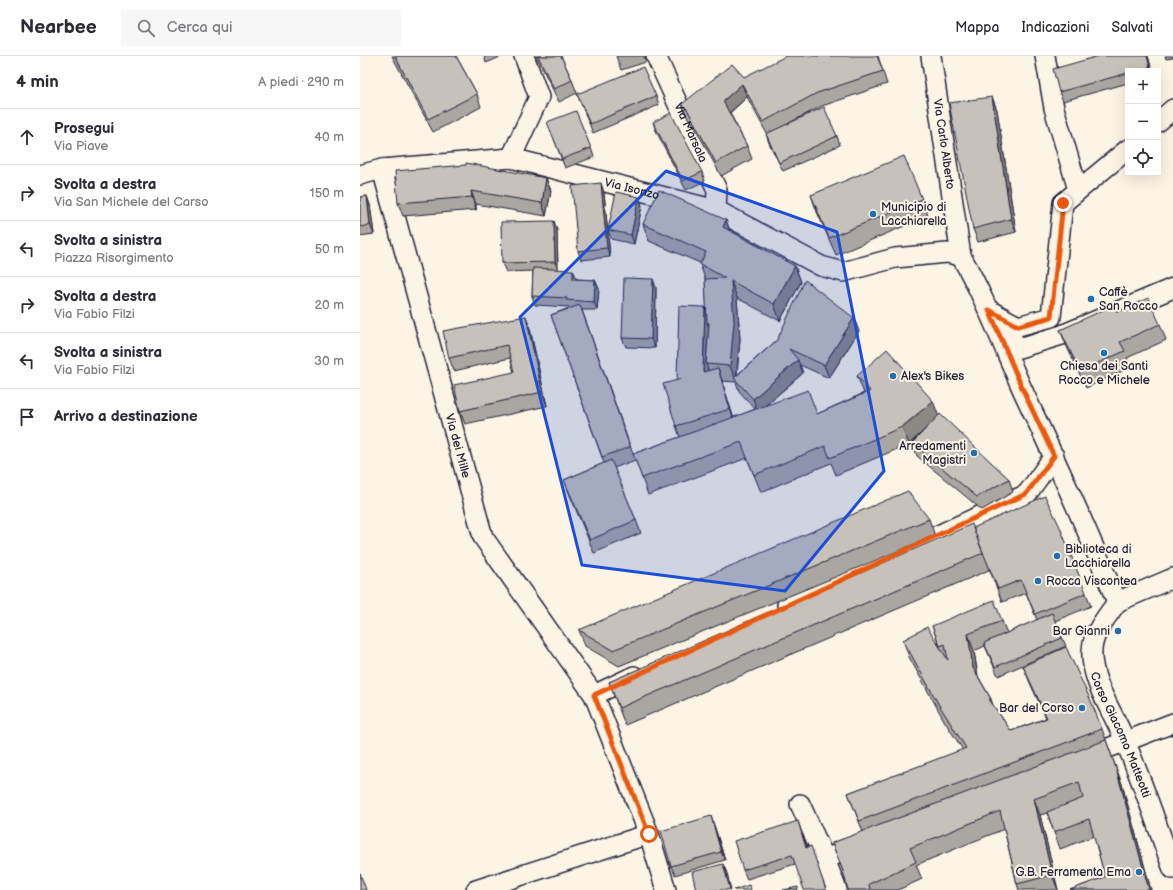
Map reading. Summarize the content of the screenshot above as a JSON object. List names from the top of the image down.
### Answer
{
  "streets": {
    "street": [
      "Via Marsala",
      "Via Carlo Alberto",
      "Via Isonzo",
      "Via dei Mille",
      "Corso Giacomo Matteotti"
    ]
  },
  "crossings": [
    ["Via Marsala", "Via Isonzo"],
    ["Via Carlo Alberto", "Via Isonzo"],
    ["Via Isonzo", "Via dei Mille"]
  ],
  "places": [
    "Municipio di Lacchiarella",
    "Caffè San Rocco",
    "Chiesa dei Santi Rocco e Michele",
    "Alex's Bikes",
    "Arredamenti Magistri",
    "Biblioteca di Lacchiarella",
    "Rocca Viscontea",
    "Bar Gianni",
    "Bar del Corso",
    "G.B. Ferramenta Ema"
  ],
  "page": {
    "header": "Nearbee",
    "search": "Cerca qui",
    "nav": ["Mappa", "Indicazioni", "Salvati"],
    "heading": ["4 min", "A piedi · 290 m"],
    "map_buttons": ["+", "−"],
    "list": [
      ["Prosegui", "Via Piave", "40 m"],
      ["Svolta a destra", "Via San Michele del Carso", "150 m"],
      ["Svolta a sinistra", "Piazza Risorgimento", "50 m"],
      ["Svolta a destra", "Via Fabio Filzi", "20 m"],
      ["Svolta a sinistra", "Via Fabio Filzi", "30 m"],
      "Arrivo a destinazione"
    ]
  }
}
